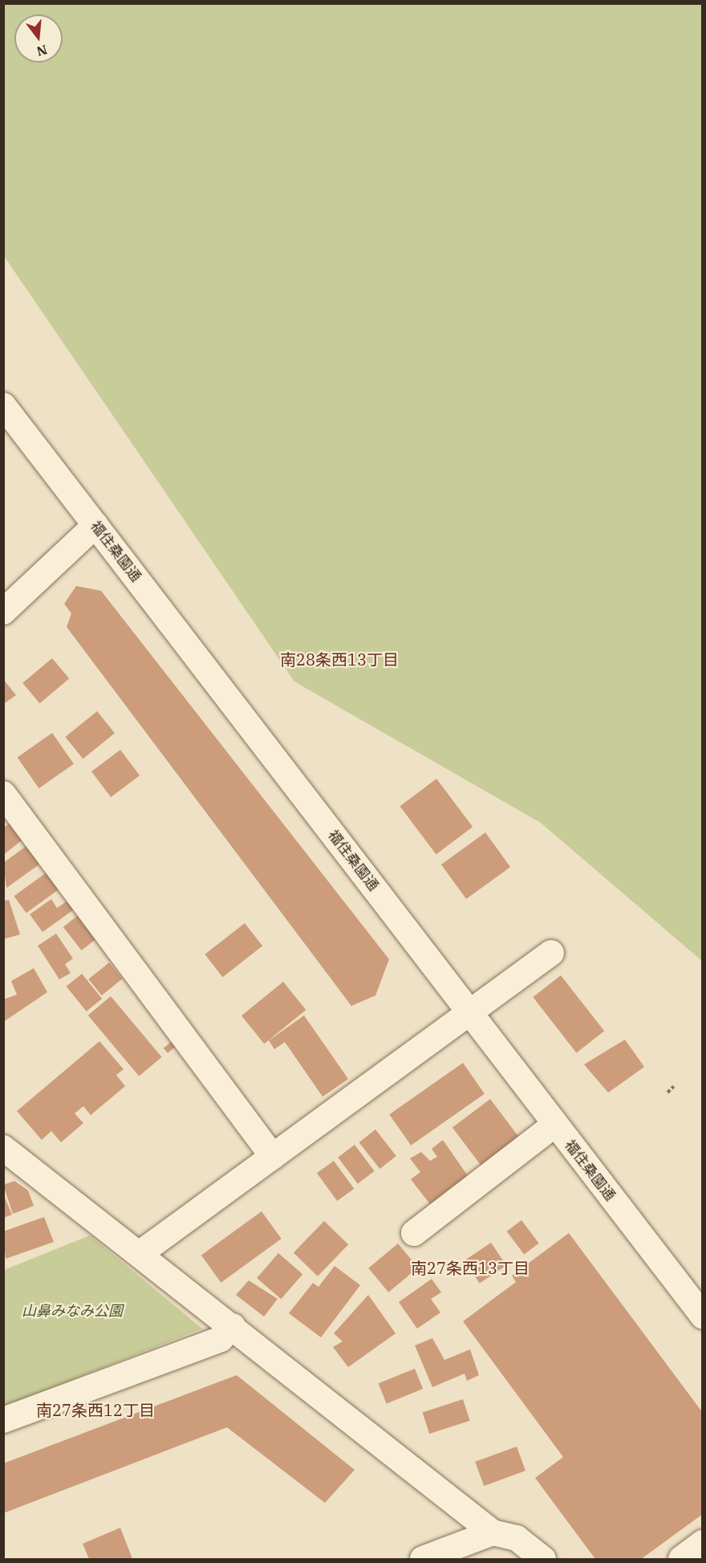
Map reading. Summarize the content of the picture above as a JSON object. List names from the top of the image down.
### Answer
{
  "streets": {
    "street": ["福住桑園通"]
  },
  "districts": ["南28条西13丁目", "南27条西13丁目", "南27条西12丁目"],
  "parks": ["山鼻みなみ公園"],
  "north": "bottom"
}
